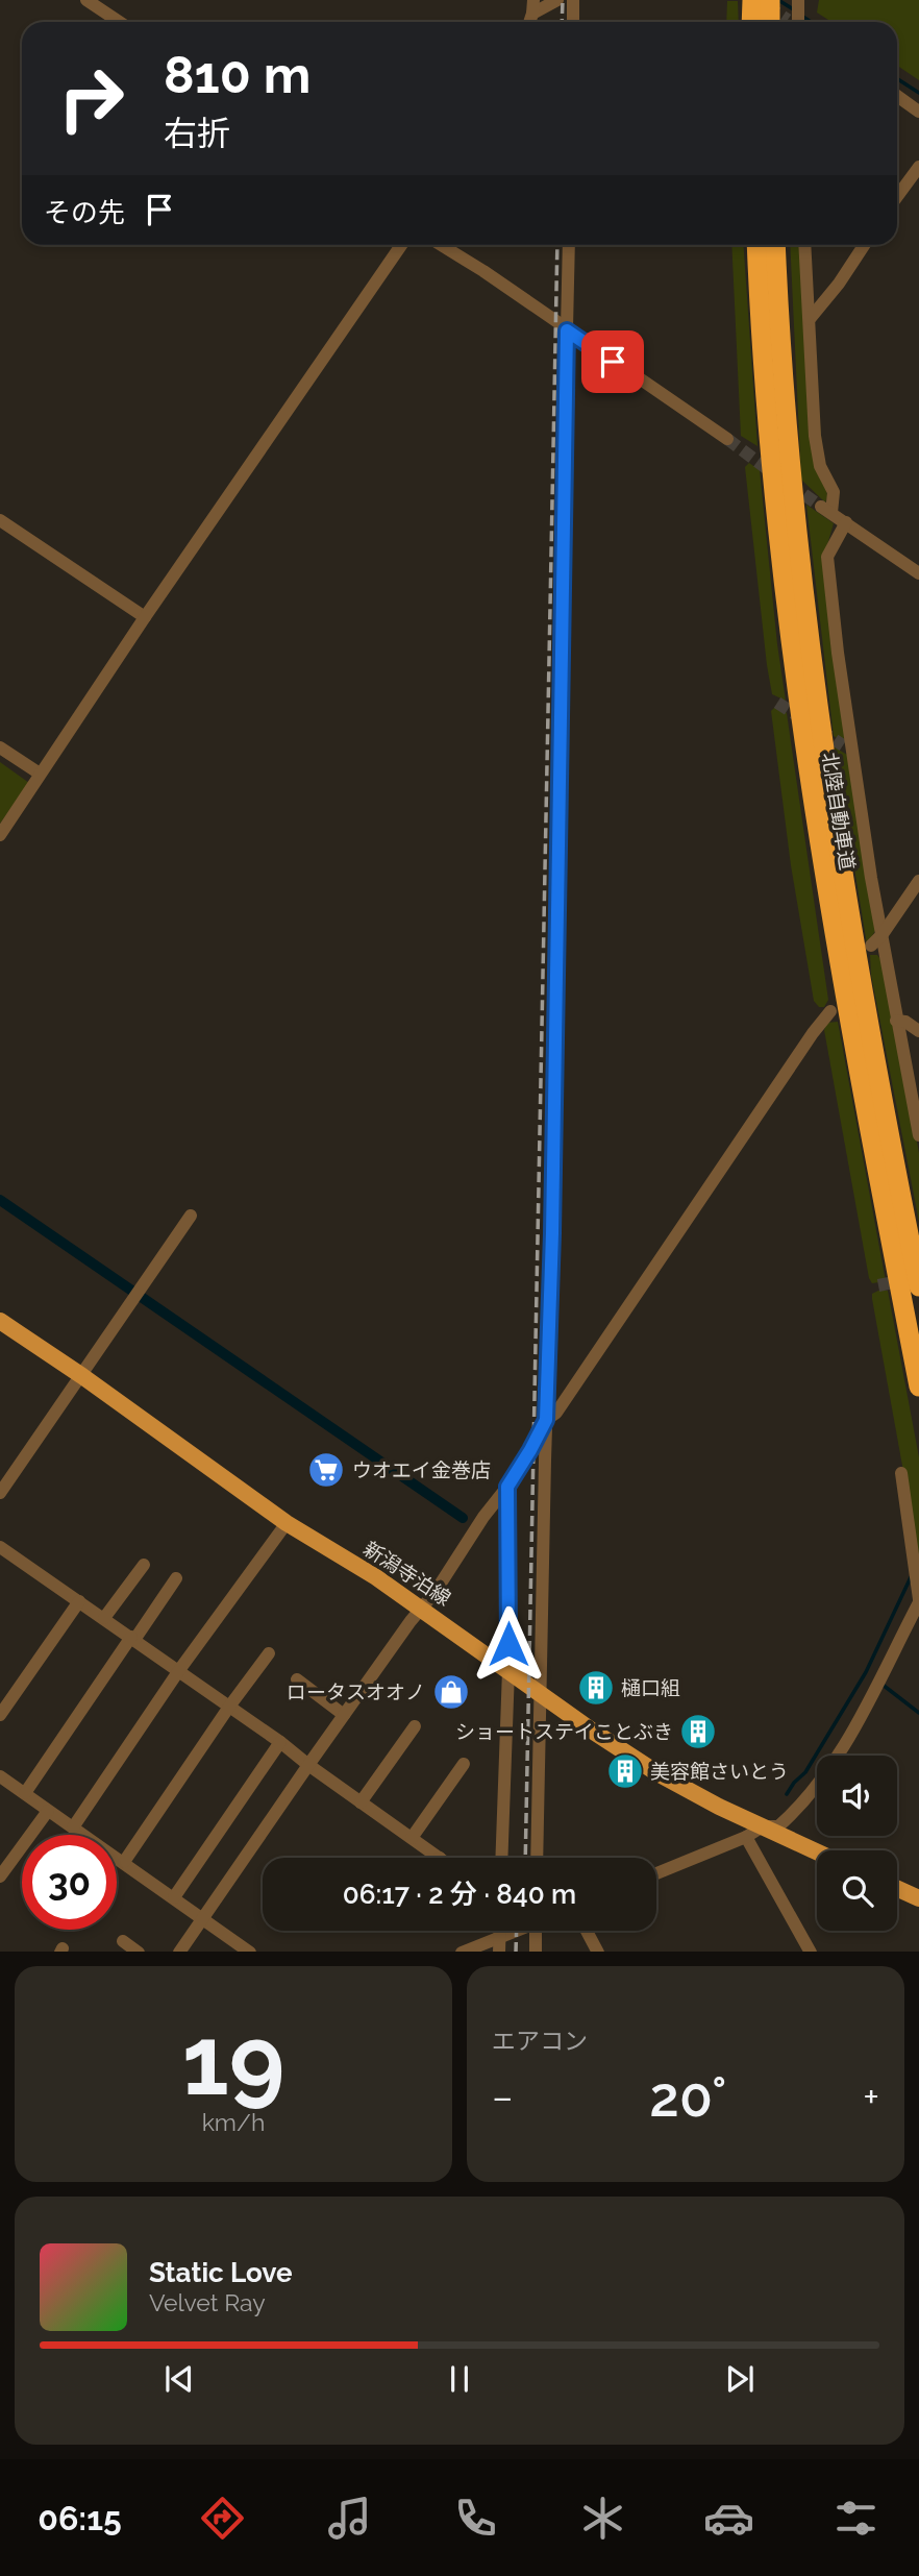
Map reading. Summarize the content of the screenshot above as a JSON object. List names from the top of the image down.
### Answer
{
  "streets": {
    "highway": ["北陸自動車道"],
    "main road": ["新潟寺泊線"]
  },
  "places": {
    "supermarket": ["ウオエイ金巻店"],
    "building": ["樋口組", "ショートステイことぶき", "美容館さいとう"],
    "shop": ["ロータスオオノ"]
  },
  "page": {
    "turn": ["810 m", "右折"],
    "then": "その先",
    "limit": "30",
    "trip": "06:17 · 2 分 · 840 m",
    "tile": [
      ["19", "km/h"],
      "エアコン"
    ],
    "heat": ["−", "20°", "+"],
    "song": ["Static Love", "Velvet Ray"],
    "tabs": "06:15"
  }
}
